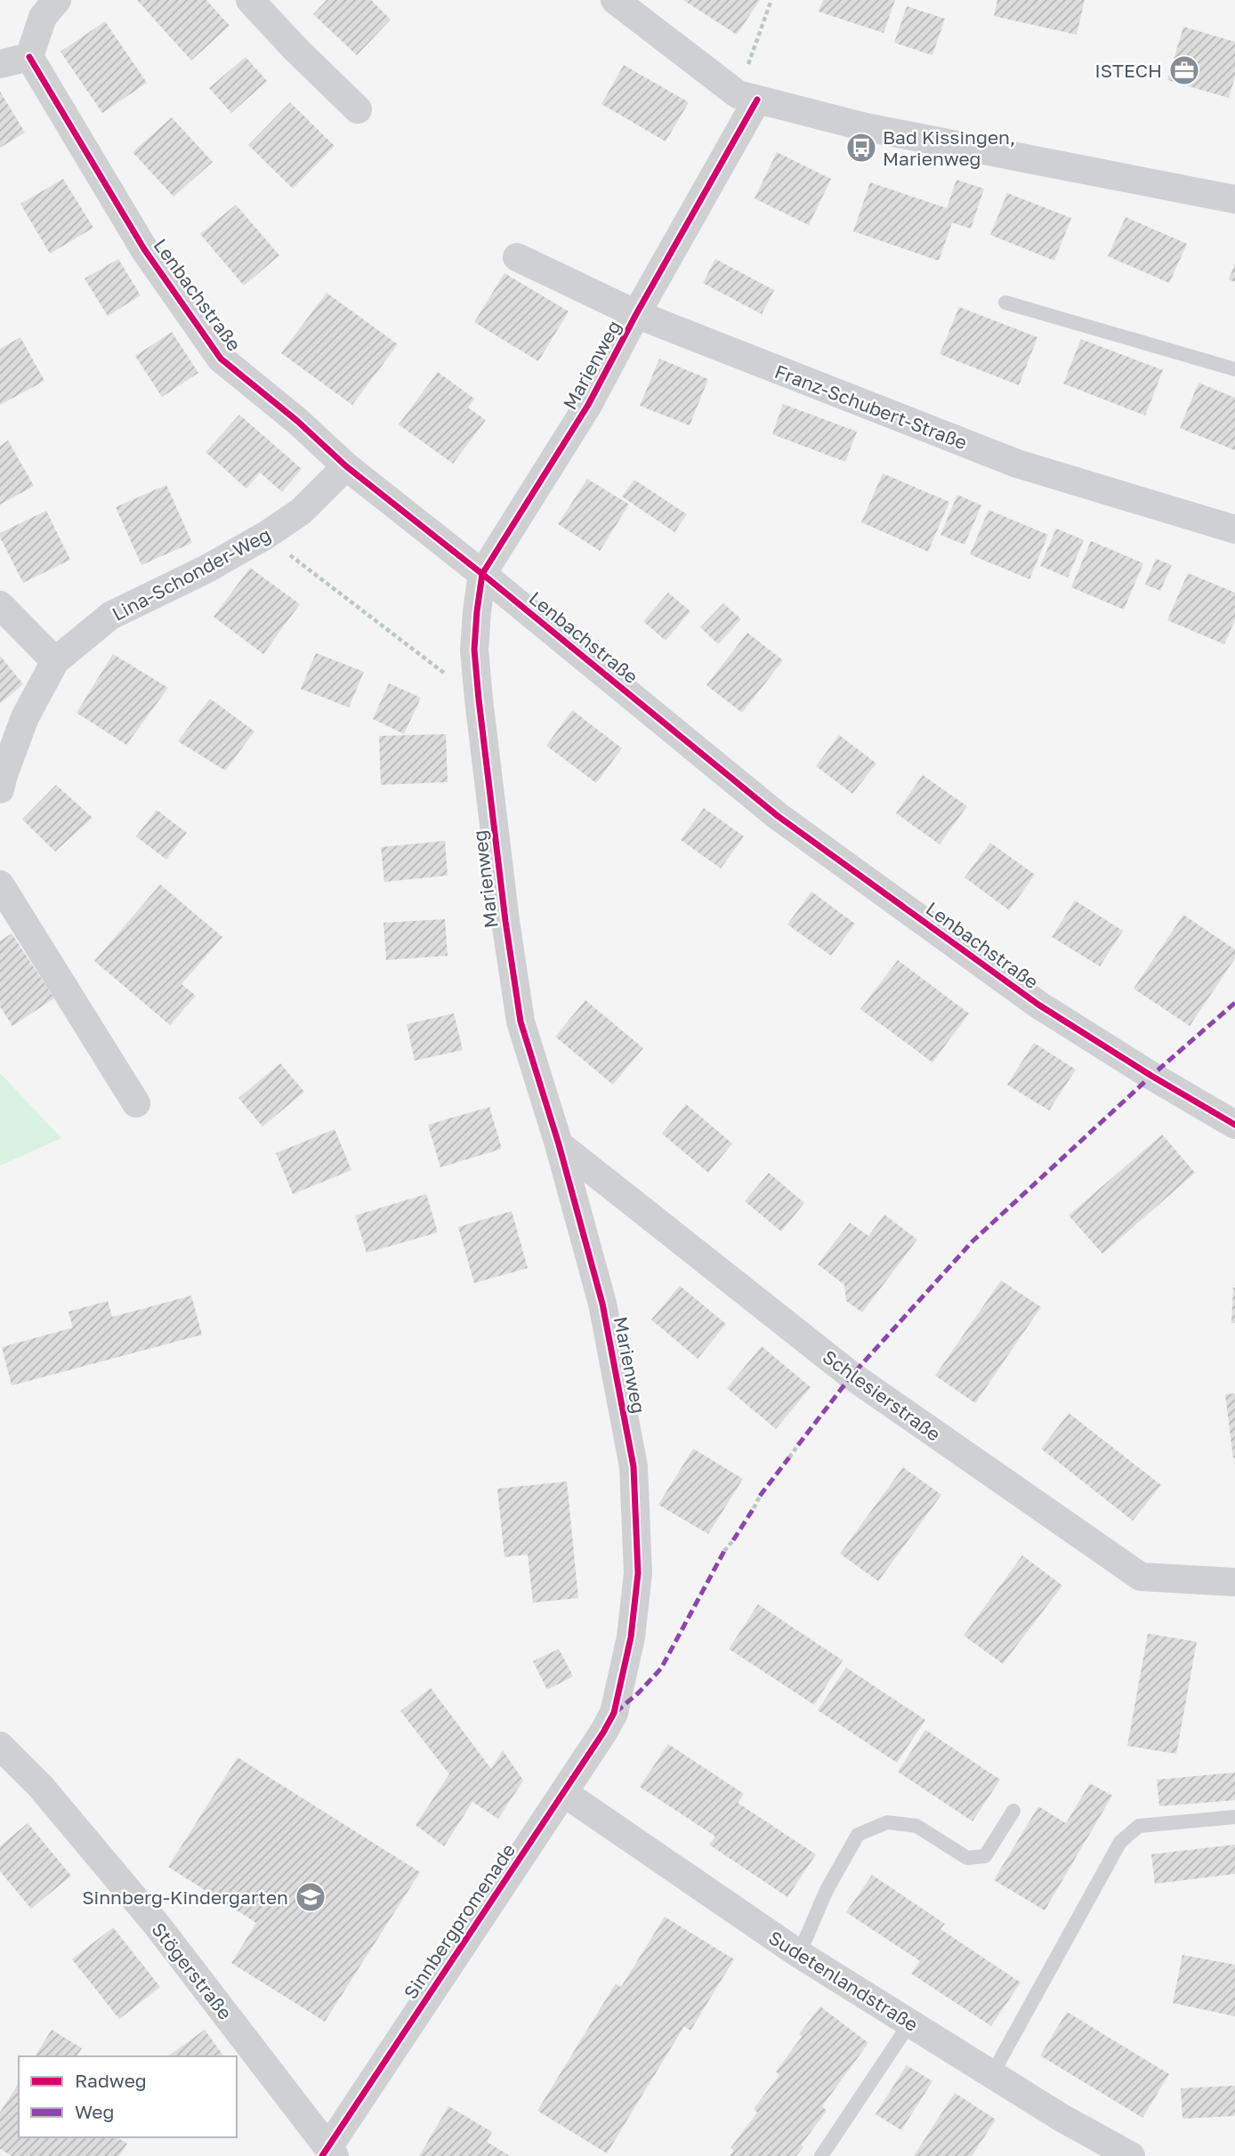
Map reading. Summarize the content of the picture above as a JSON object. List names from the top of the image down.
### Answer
{
  "streets": {
    "street": [
      "Lenbachstraße",
      "Marienweg",
      "Franz-Schubert-Straße",
      "Lina-Schonder-Weg",
      "Schlesierstraße",
      "Sinnbergpromenade",
      "Stögerstraße",
      "Sudetenlandstraße"
    ]
  },
  "crossings": [
    ["Lenbachstraße", "Marienweg"],
    ["Lenbachstraße", "Lina-Schonder-Weg"],
    ["Marienweg", "Franz-Schubert-Straße"],
    ["Marienweg", "Schlesierstraße"],
    ["Marienweg", "Sinnbergpromenade"],
    ["Sinnbergpromenade", "Stögerstraße"],
    ["Sinnbergpromenade", "Sudetenlandstraße"]
  ],
  "places": {
    "office": ["ISTECH"],
    "bus stop": ["Bad Kissingen, Marienweg"],
    "school or university": ["Sinnberg-Kindergarten"]
  },
  "legend": ["Radweg", "Weg"]
}
